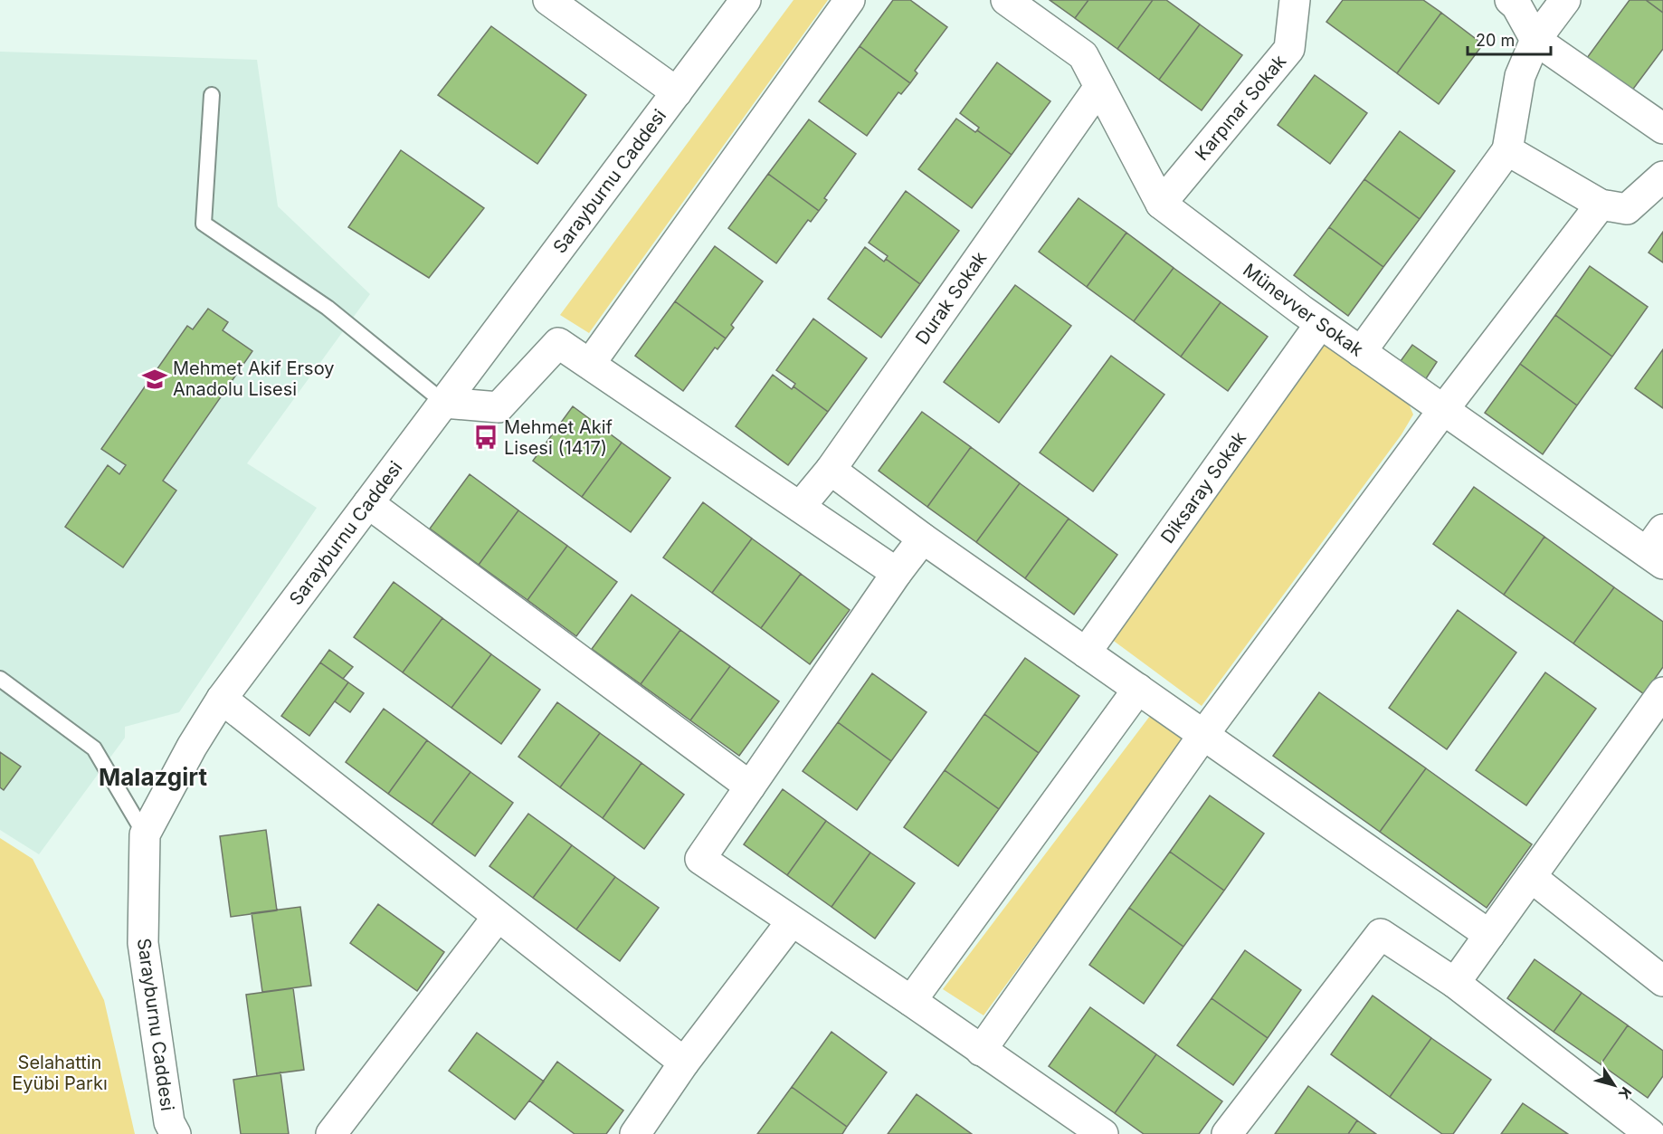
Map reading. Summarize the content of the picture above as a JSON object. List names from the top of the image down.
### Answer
{
  "streets": {
    "street": [
      "Karpınar Sokak",
      "Sarayburnu Caddesi",
      "Durak Sokak",
      "Münevver Sokak",
      "Diksaray Sokak"
    ]
  },
  "crossings": [
    ["Karpınar Sokak", "Münevver Sokak"],
    ["Durak Sokak", "Münevver Sokak"],
    ["Münevver Sokak", "Diksaray Sokak"]
  ],
  "districts": ["Malazgirt"],
  "parks": ["Selahattin Eyübi Parkı"],
  "places": {
    "school or university": ["Mehmet Akif Ersoy Anadolu Lisesi"],
    "bus stop": ["Mehmet Akif Lisesi (1417)"]
  },
  "scale_bar": "20 m",
  "north": "bottom right"
}
